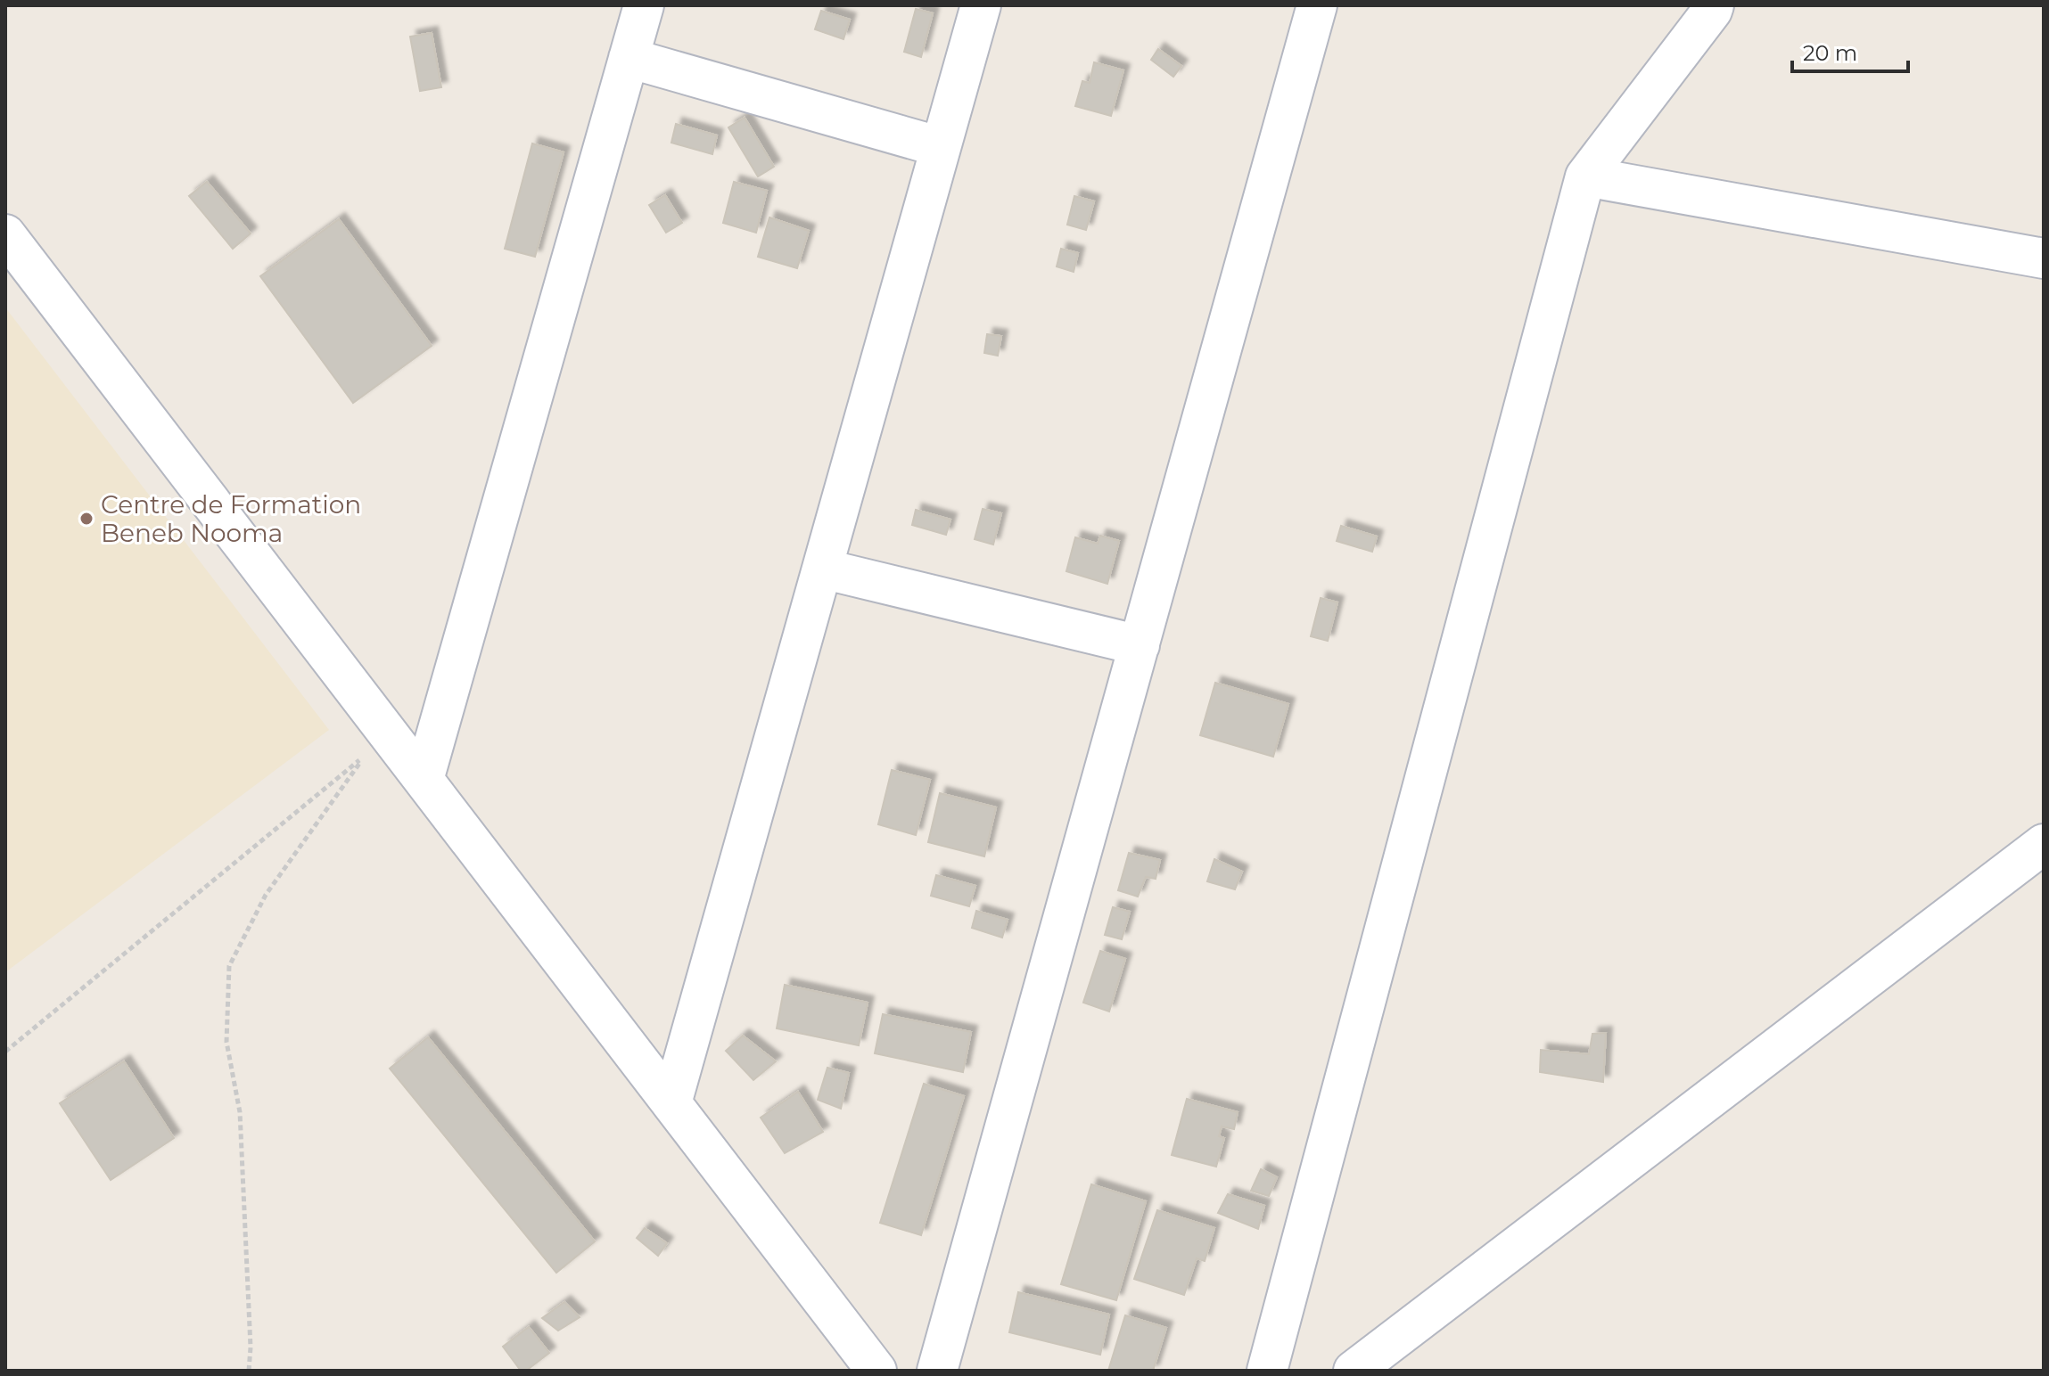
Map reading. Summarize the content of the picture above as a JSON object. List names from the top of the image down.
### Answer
{
  "places": ["Centre de Formation Beneb Nooma"],
  "scale_bar": "20 m"
}
